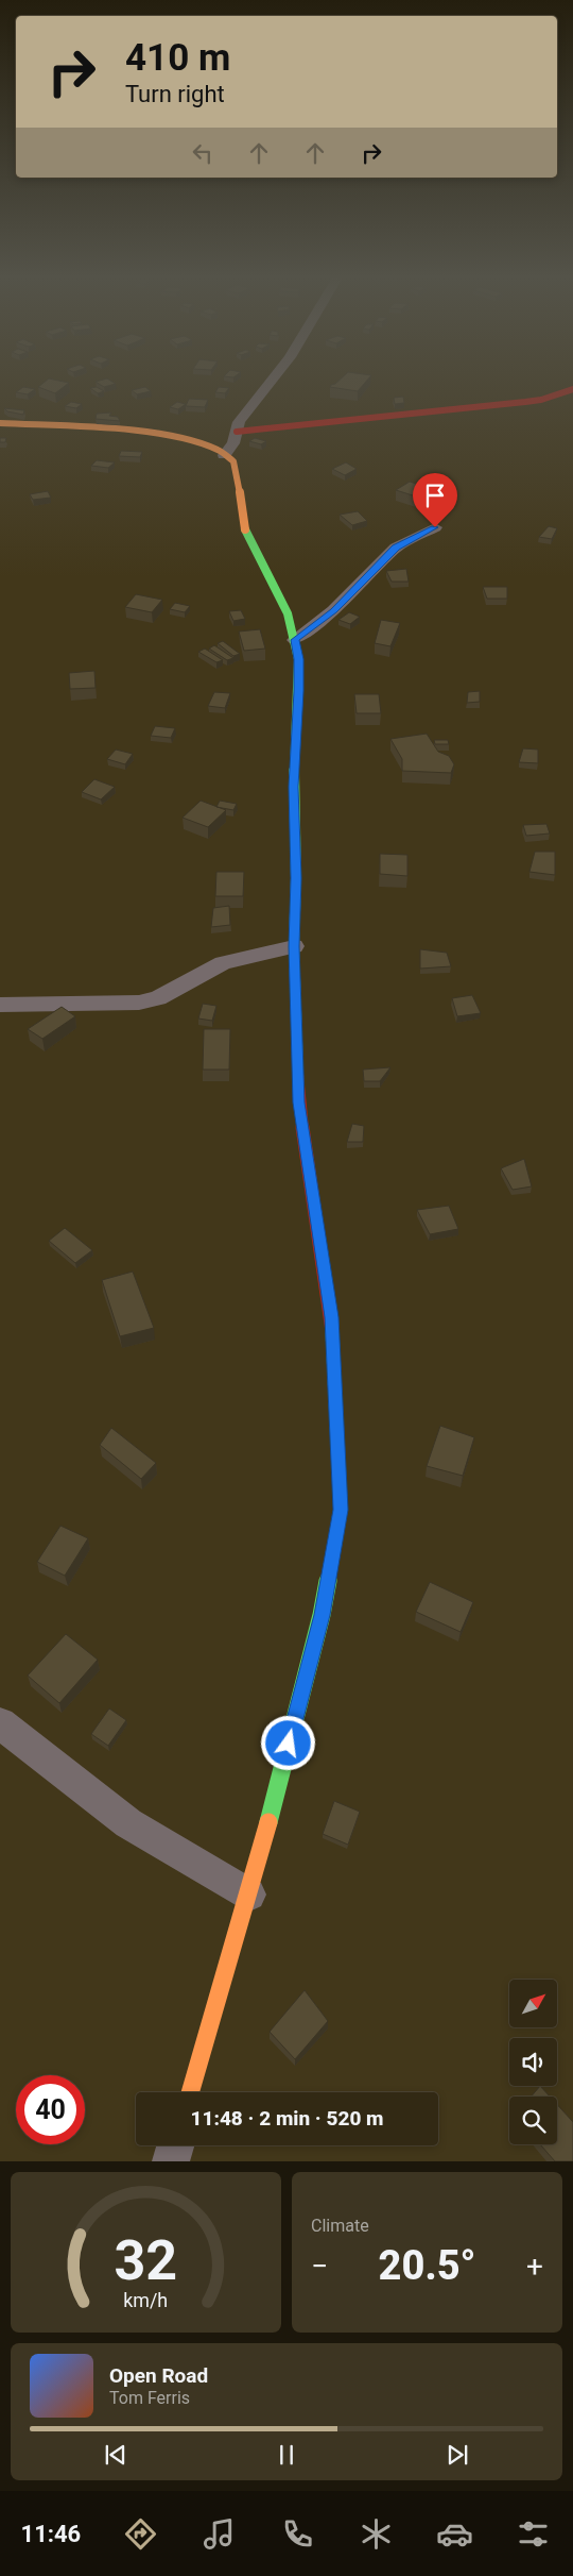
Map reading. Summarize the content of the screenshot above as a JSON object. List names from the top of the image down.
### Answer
{
  "north": "top right",
  "page": {
    "turn": ["410 m", "Turn right"],
    "limit": "40",
    "trip": "11:48 · 2 min · 520 m",
    "tile": "Climate",
    "heat": ["−", "20.5°", "+"],
    "song": ["Open Road", "Tom Ferris"],
    "tabs": "11:46",
    "gauge": ["32", "km/h"]
  }
}
